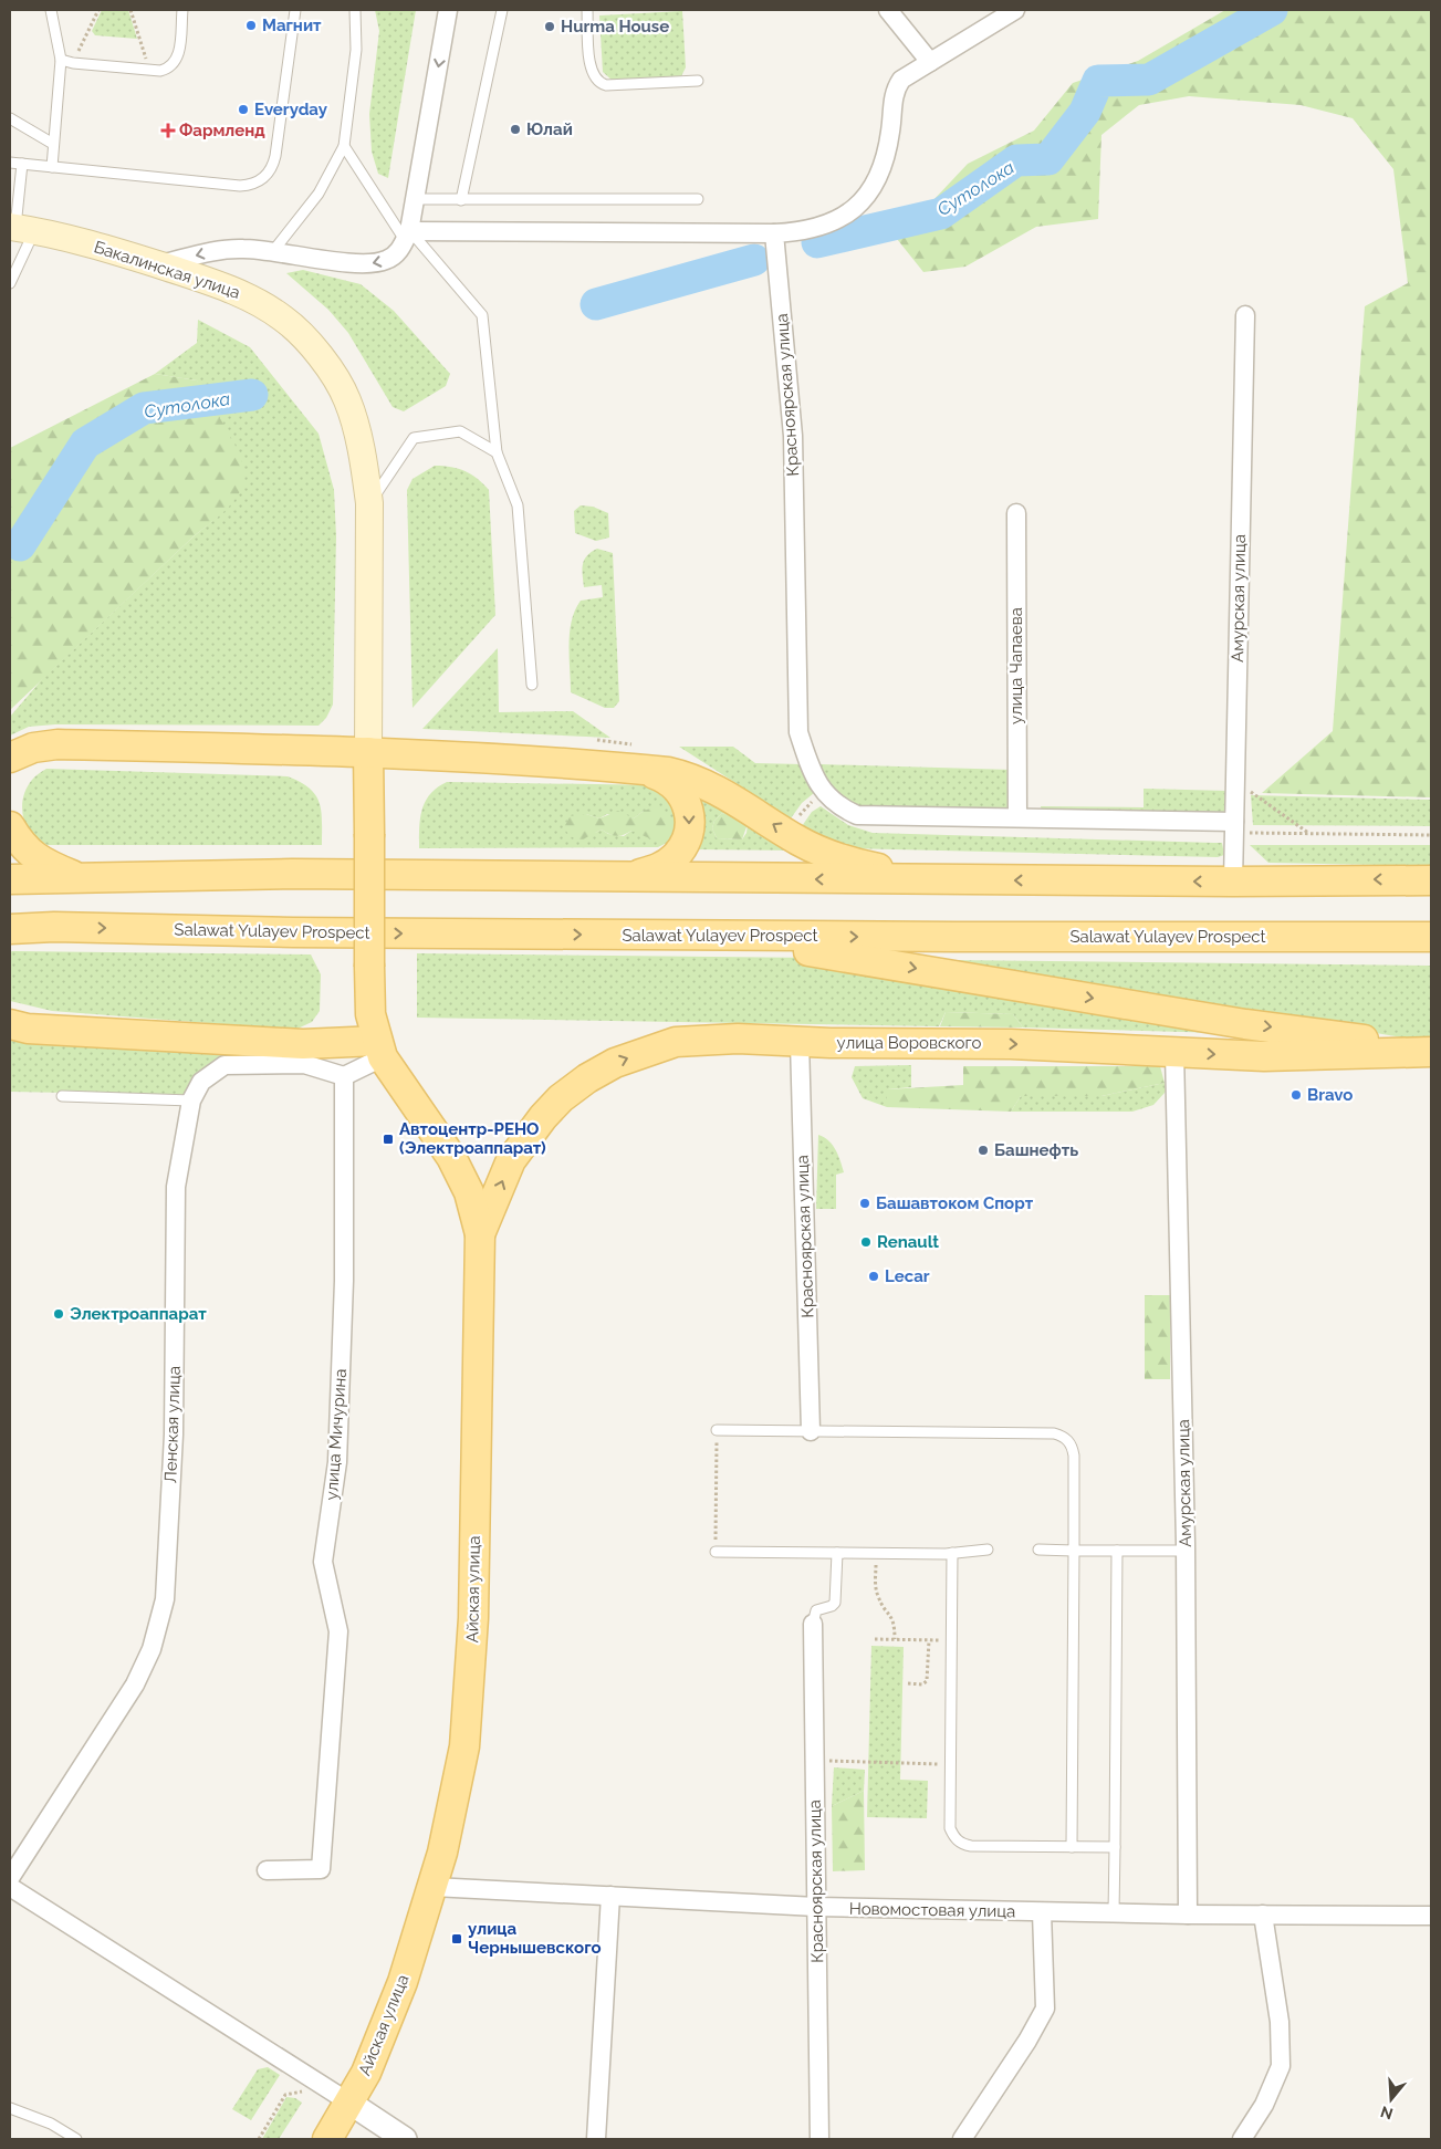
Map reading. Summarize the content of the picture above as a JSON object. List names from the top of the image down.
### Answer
{
  "streets": {
    "main road": [
      "Бакалинская улица",
      "Salawat Yulayev Prospect",
      "улица Воровского",
      "Айская улица"
    ],
    "street": [
      "Красноярская улица",
      "Амурская улица",
      "улица Чапаева",
      "Ленская улица",
      "улица Мичурина",
      "Новомостовая улица"
    ]
  },
  "crossings": [
    ["Красноярская улица", "Амурская улица"],
    ["Красноярская улица", "улица Чапаева"],
    ["Красноярская улица", "улица Воровского"],
    ["Красноярская улица", "Новомостовая улица"],
    ["Амурская улица", "улица Воровского"],
    ["Амурская улица", "Новомостовая улица"],
    ["улица Воровского", "Айская улица"],
    ["Ленская улица", "улица Мичурина"],
    ["Айская улица", "Новомостовая улица"]
  ],
  "water": ["Сутолока"],
  "places": {
    "other": [
      "Магнит",
      "Hurma House",
      "Everyday",
      "Юлай",
      "Bravo",
      "Башнефть",
      "Башавтоком Спорт",
      "Renault",
      "Lecar",
      "Электроаппарат"
    ],
    "health": ["Фармленд"],
    "transit": ["Автоцентр-РЕНО (Электроаппарат)", "улица Чернышевского"]
  },
  "north": "bottom"
}
